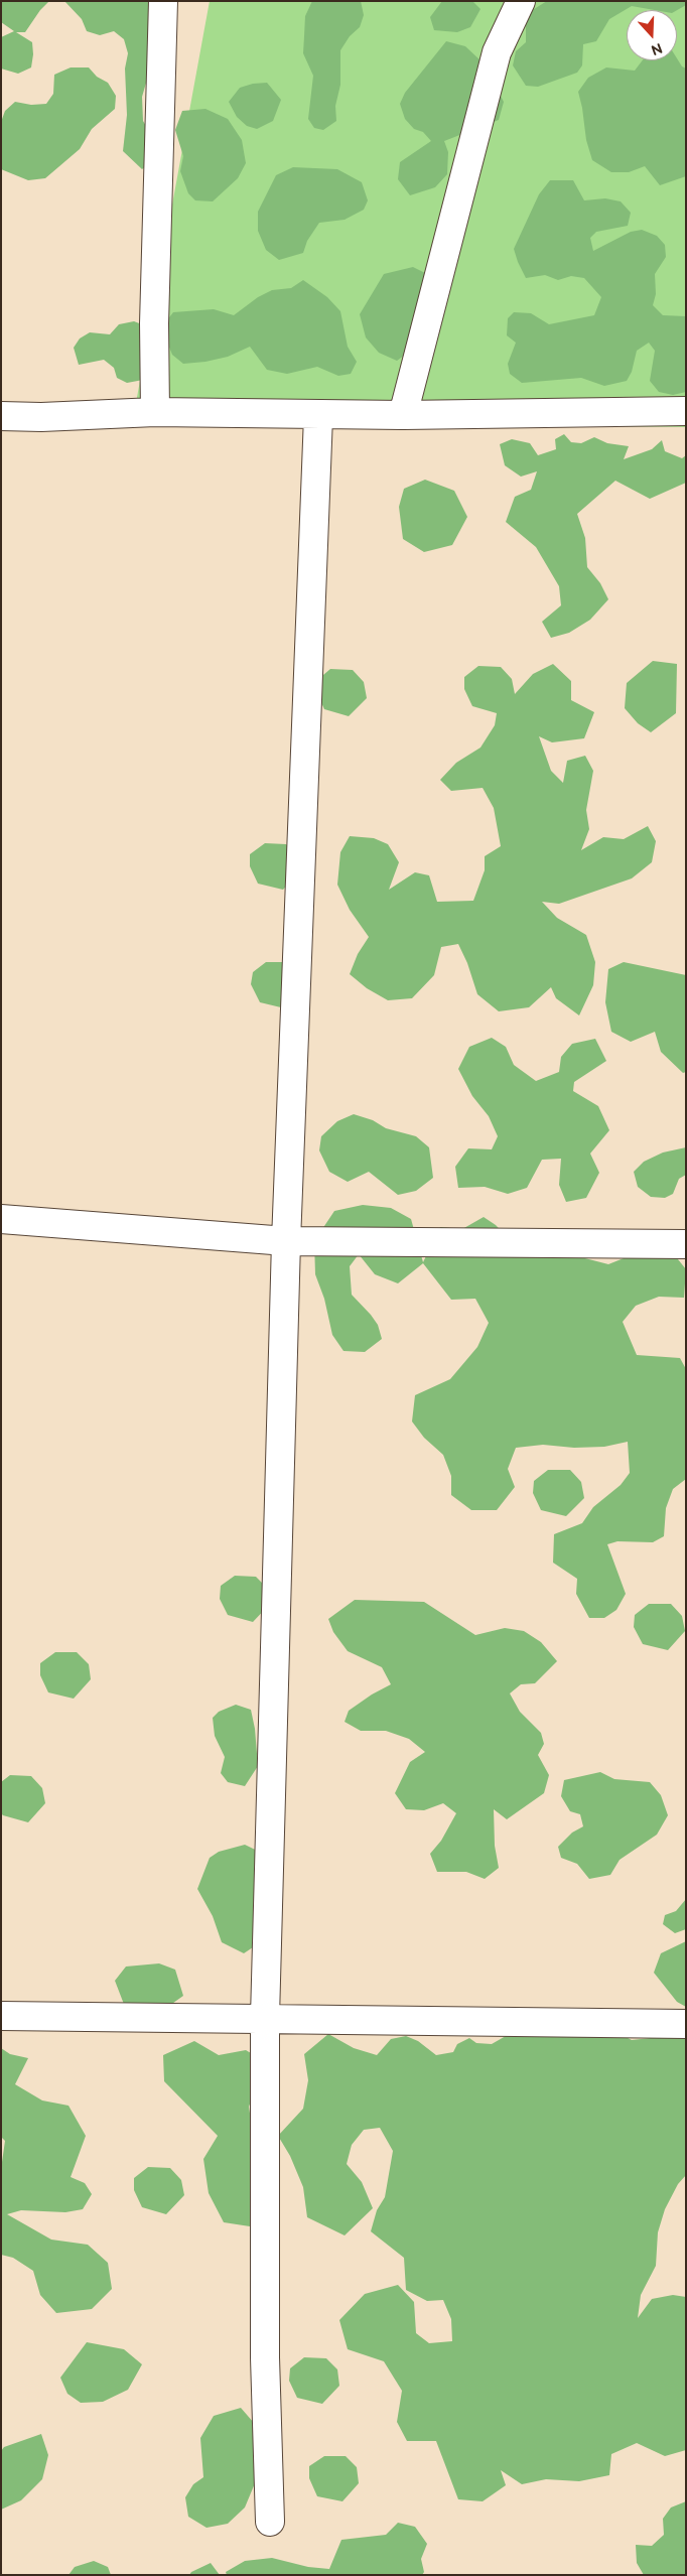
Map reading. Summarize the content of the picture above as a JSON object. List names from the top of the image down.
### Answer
{
  "north": "bottom"
}
